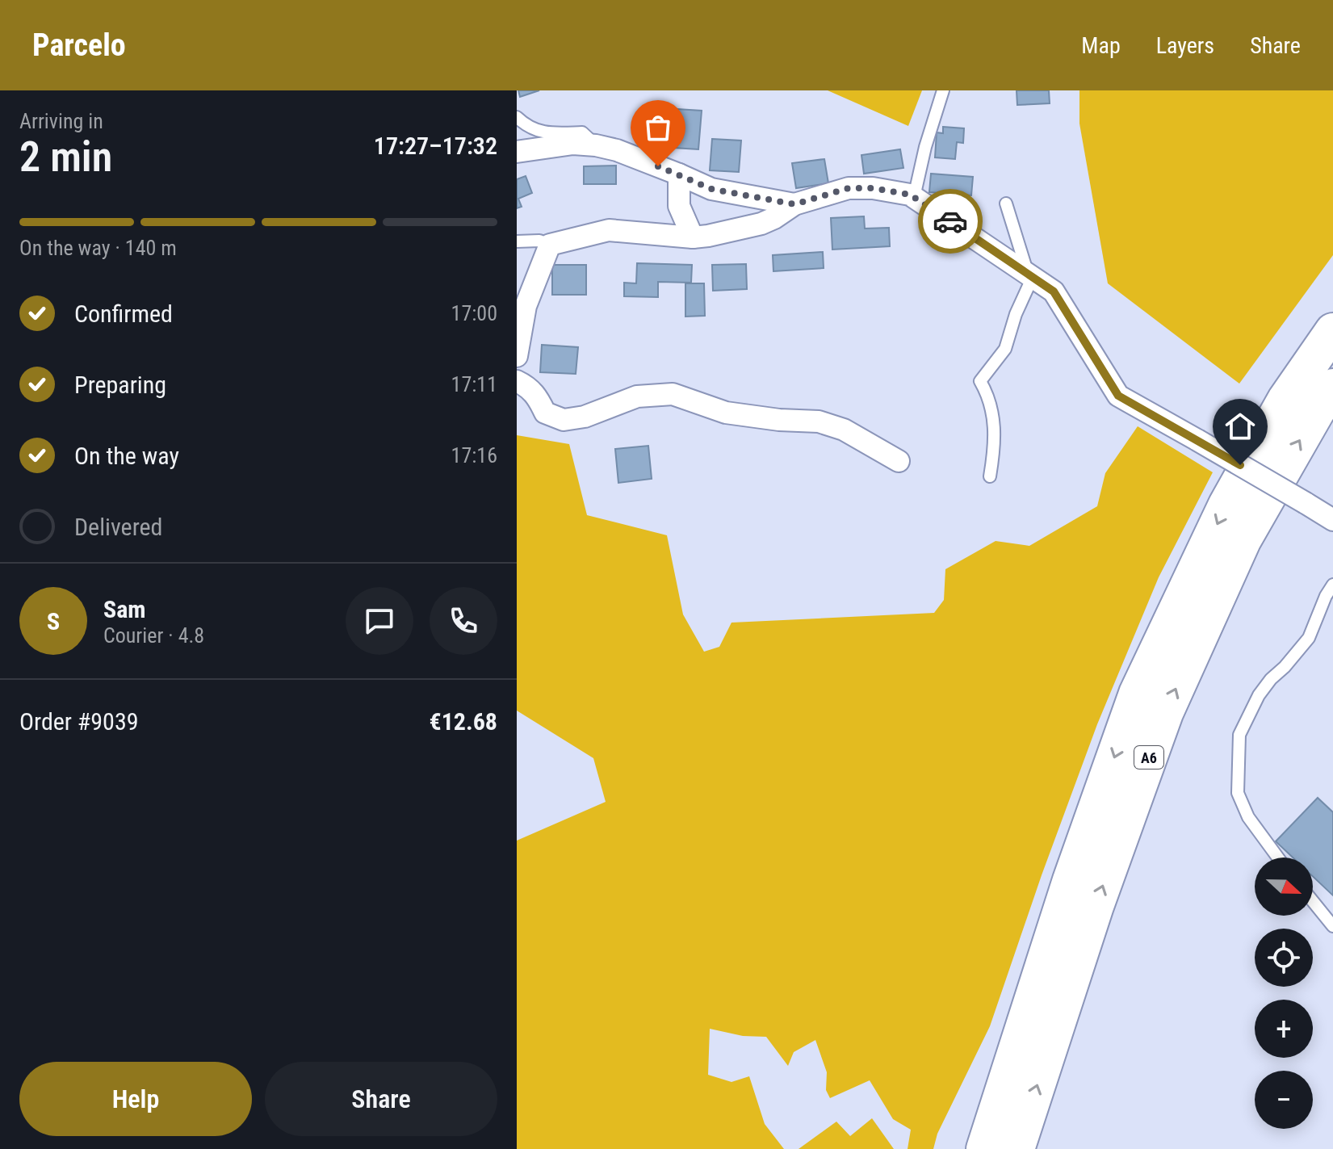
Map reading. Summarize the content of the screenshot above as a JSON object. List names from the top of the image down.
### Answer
{
  "streets": {
    "highway": ["A6"]
  },
  "north": "right",
  "page": {
    "header": "Parcelo",
    "nav": ["Map", "Layers", "Share"],
    "heading": ["2 min", "Arriving in", "17:27–17:32"],
    "panel": [
      "Sam",
      "Courier · 4.8",
      "Order #9039",
      "€12.68"
    ],
    "bar": "On the way · 140 m",
    "list": [
      ["Confirmed", "17:00"],
      ["Preparing", "17:11"],
      ["On the way", "17:16"],
      "Delivered"
    ],
    "round": "S",
    "map_buttons": ["+", "−"],
    "buttons": ["Help", "Share"]
  }
}
